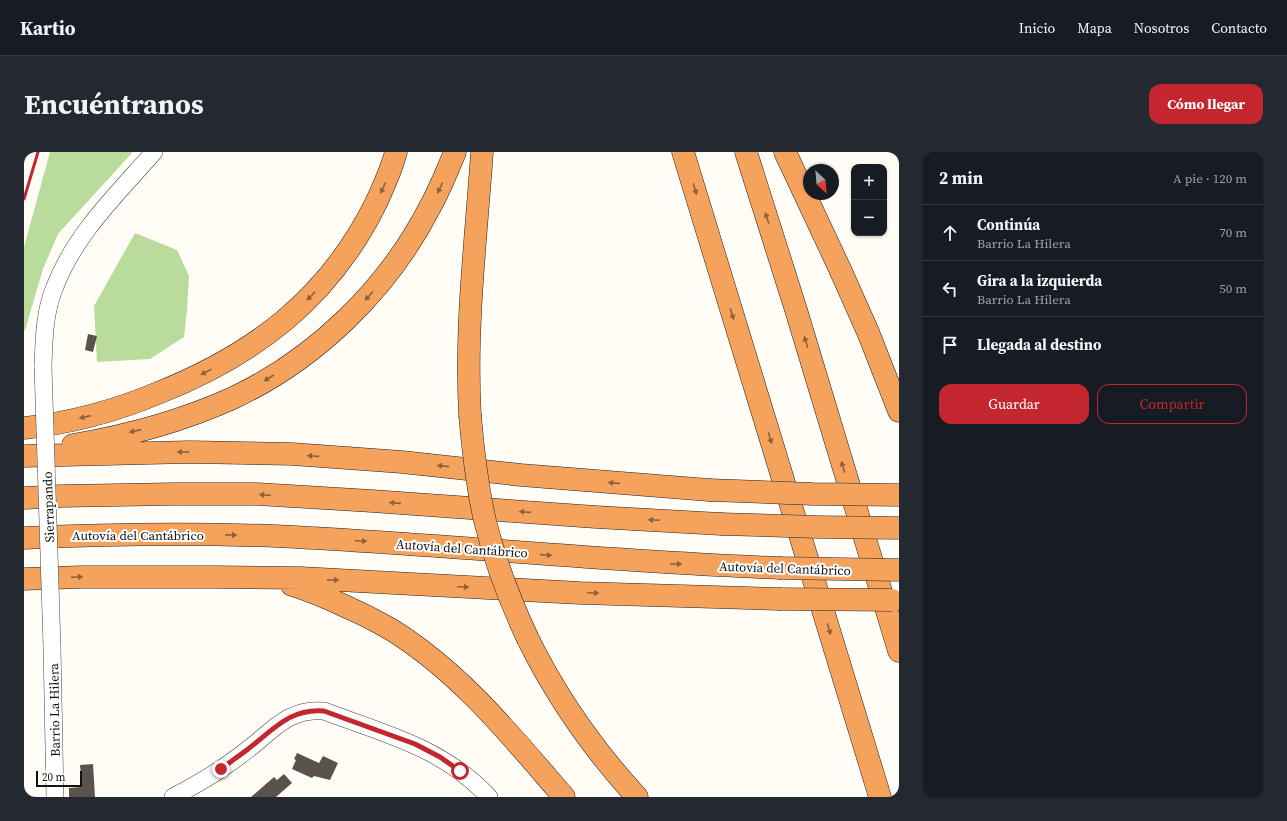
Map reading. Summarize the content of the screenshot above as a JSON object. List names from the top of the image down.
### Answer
{
  "streets": {
    "highway": ["Autovía del Cantábrico"],
    "street": ["Sierrapando", "Barrio La Hilera"]
  },
  "crossings": [
    ["Sierrapando", "Barrio La Hilera"]
  ],
  "scale_bar": "20 m",
  "north": "bottom right",
  "page": {
    "header": "Kartio",
    "nav": [
      "Inicio",
      "Mapa",
      "Nosotros",
      "Contacto"
    ],
    "buttons": [
      "Cómo llegar",
      ["Guardar", "Compartir"]
    ],
    "title": "Encuéntranos",
    "heading": ["2 min", "A pie · 120 m"],
    "map_buttons": ["+", "−"],
    "list": [
      ["Continúa", "Barrio La Hilera", "70 m"],
      ["Gira a la izquierda", "Barrio La Hilera", "50 m"],
      "Llegada al destino"
    ],
    "scale": "20 m"
  }
}
